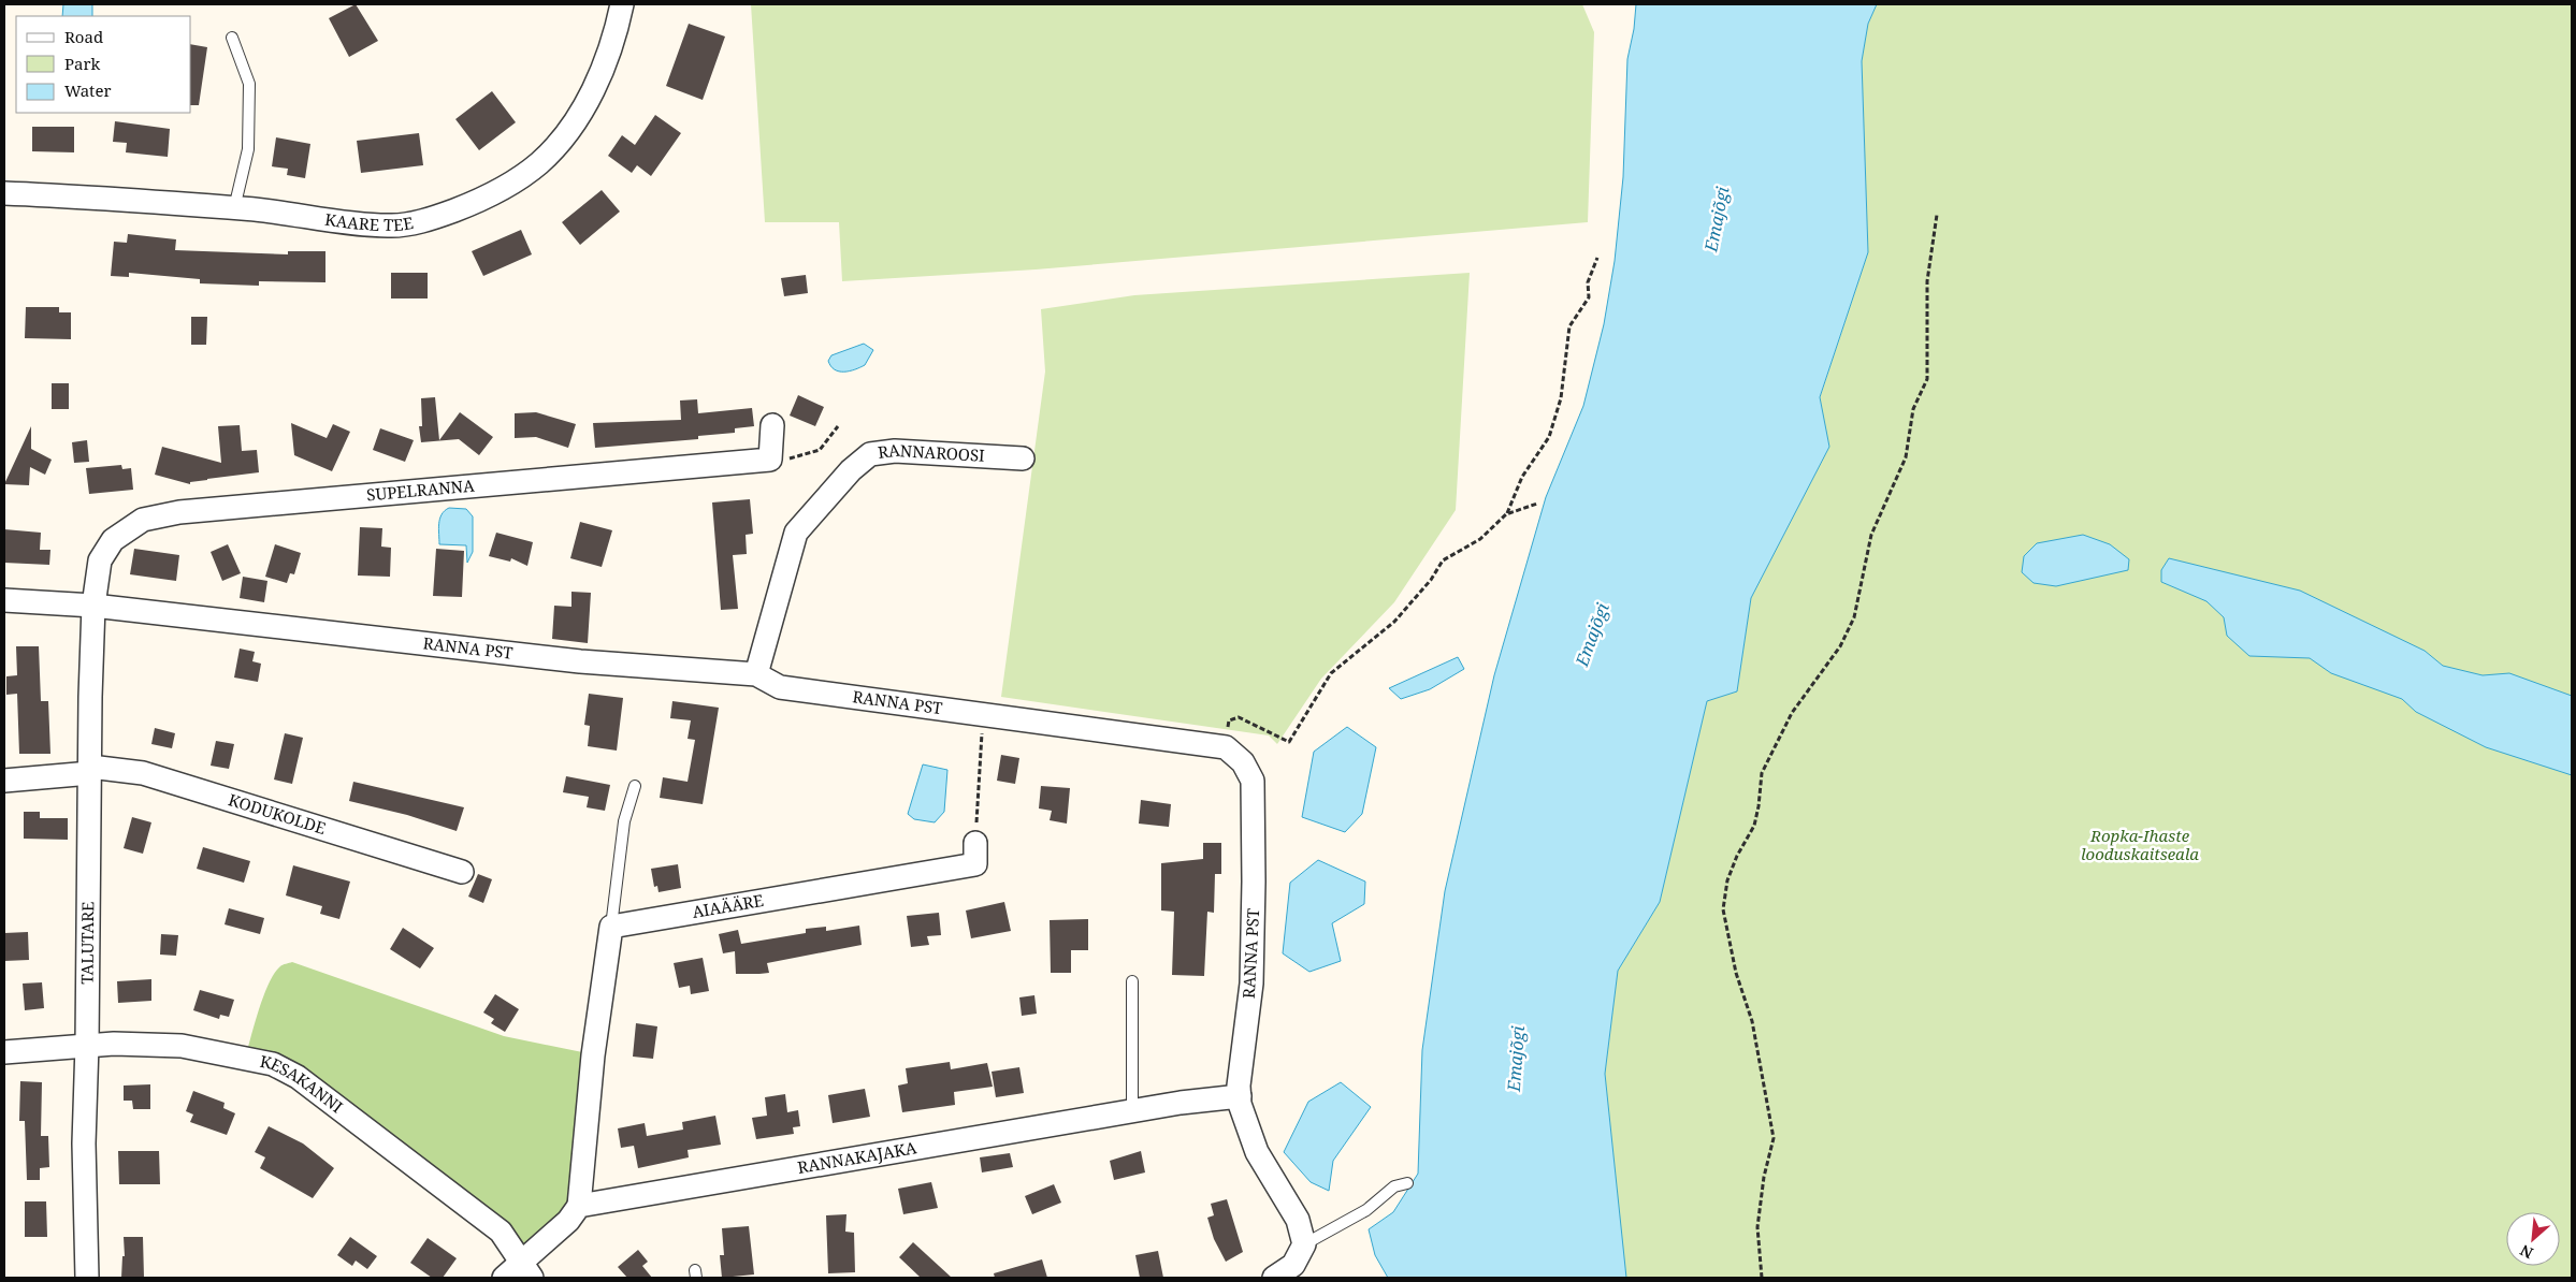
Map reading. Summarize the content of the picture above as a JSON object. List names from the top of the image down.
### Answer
{
  "streets": {
    "street": [
      "KAARE TEE",
      "RANNAROOSI",
      "SUPELRANNA",
      "RANNA PST",
      "KODUKOLDE",
      "AIAÄÄRE",
      "TALUTARE",
      "KESAKANNI",
      "RANNAKAJAKA"
    ]
  },
  "crossings": [
    ["RANNAROOSI", "RANNA PST"],
    ["SUPELRANNA", "RANNA PST"],
    ["SUPELRANNA", "TALUTARE"],
    ["RANNA PST", "TALUTARE"],
    ["RANNA PST", "RANNAKAJAKA"],
    ["KODUKOLDE", "TALUTARE"],
    ["TALUTARE", "KESAKANNI"]
  ],
  "water": ["Emajõgi"],
  "parks": ["Ropka-Ihaste looduskaitseala"],
  "legend": ["Road", "Park", "Water"],
  "north": "bottom left"
}
